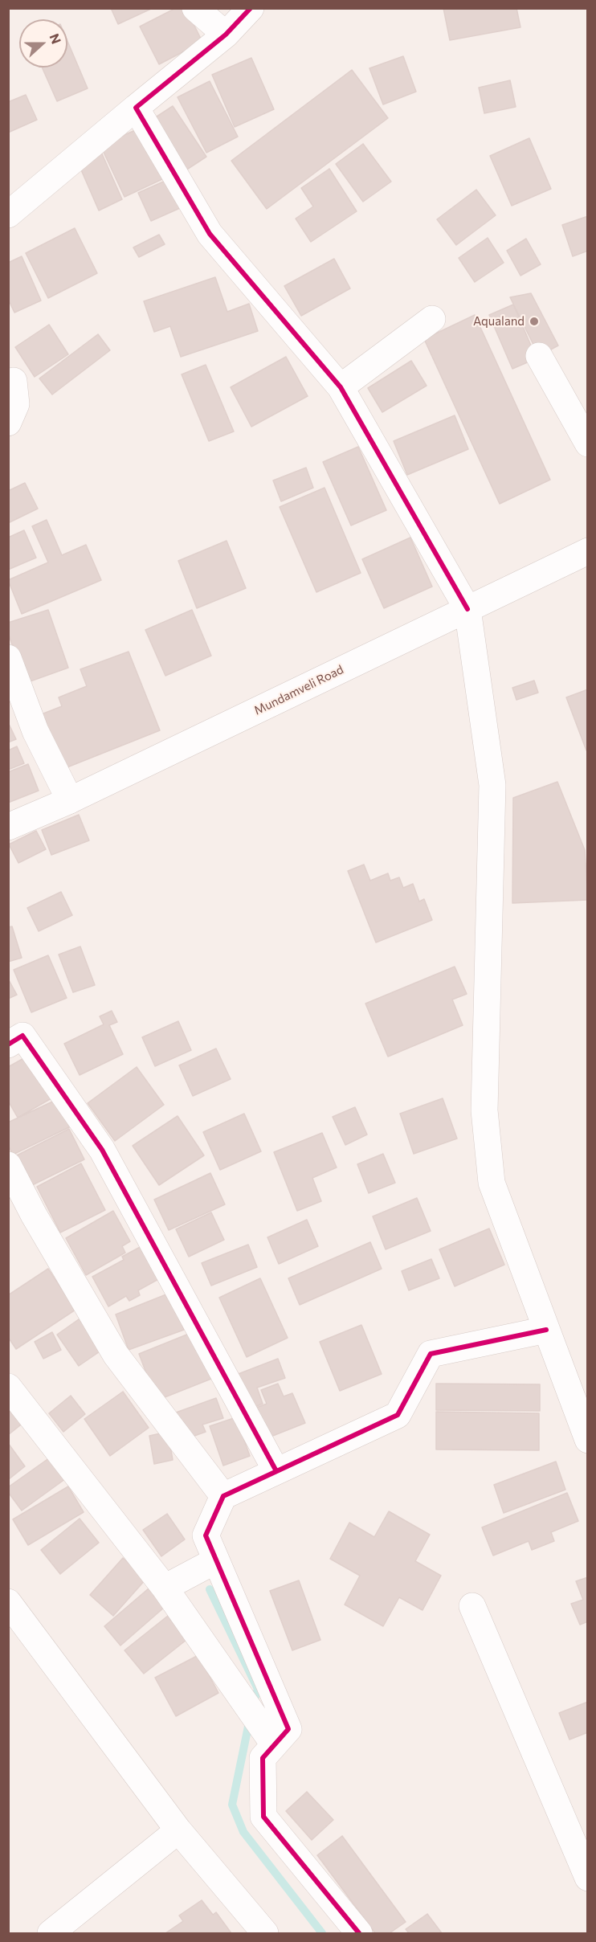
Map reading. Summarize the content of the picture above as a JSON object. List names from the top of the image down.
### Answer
{
  "streets": {
    "street": ["Mundamveli Road"]
  },
  "places": ["Aqualand"],
  "north": "right"
}
